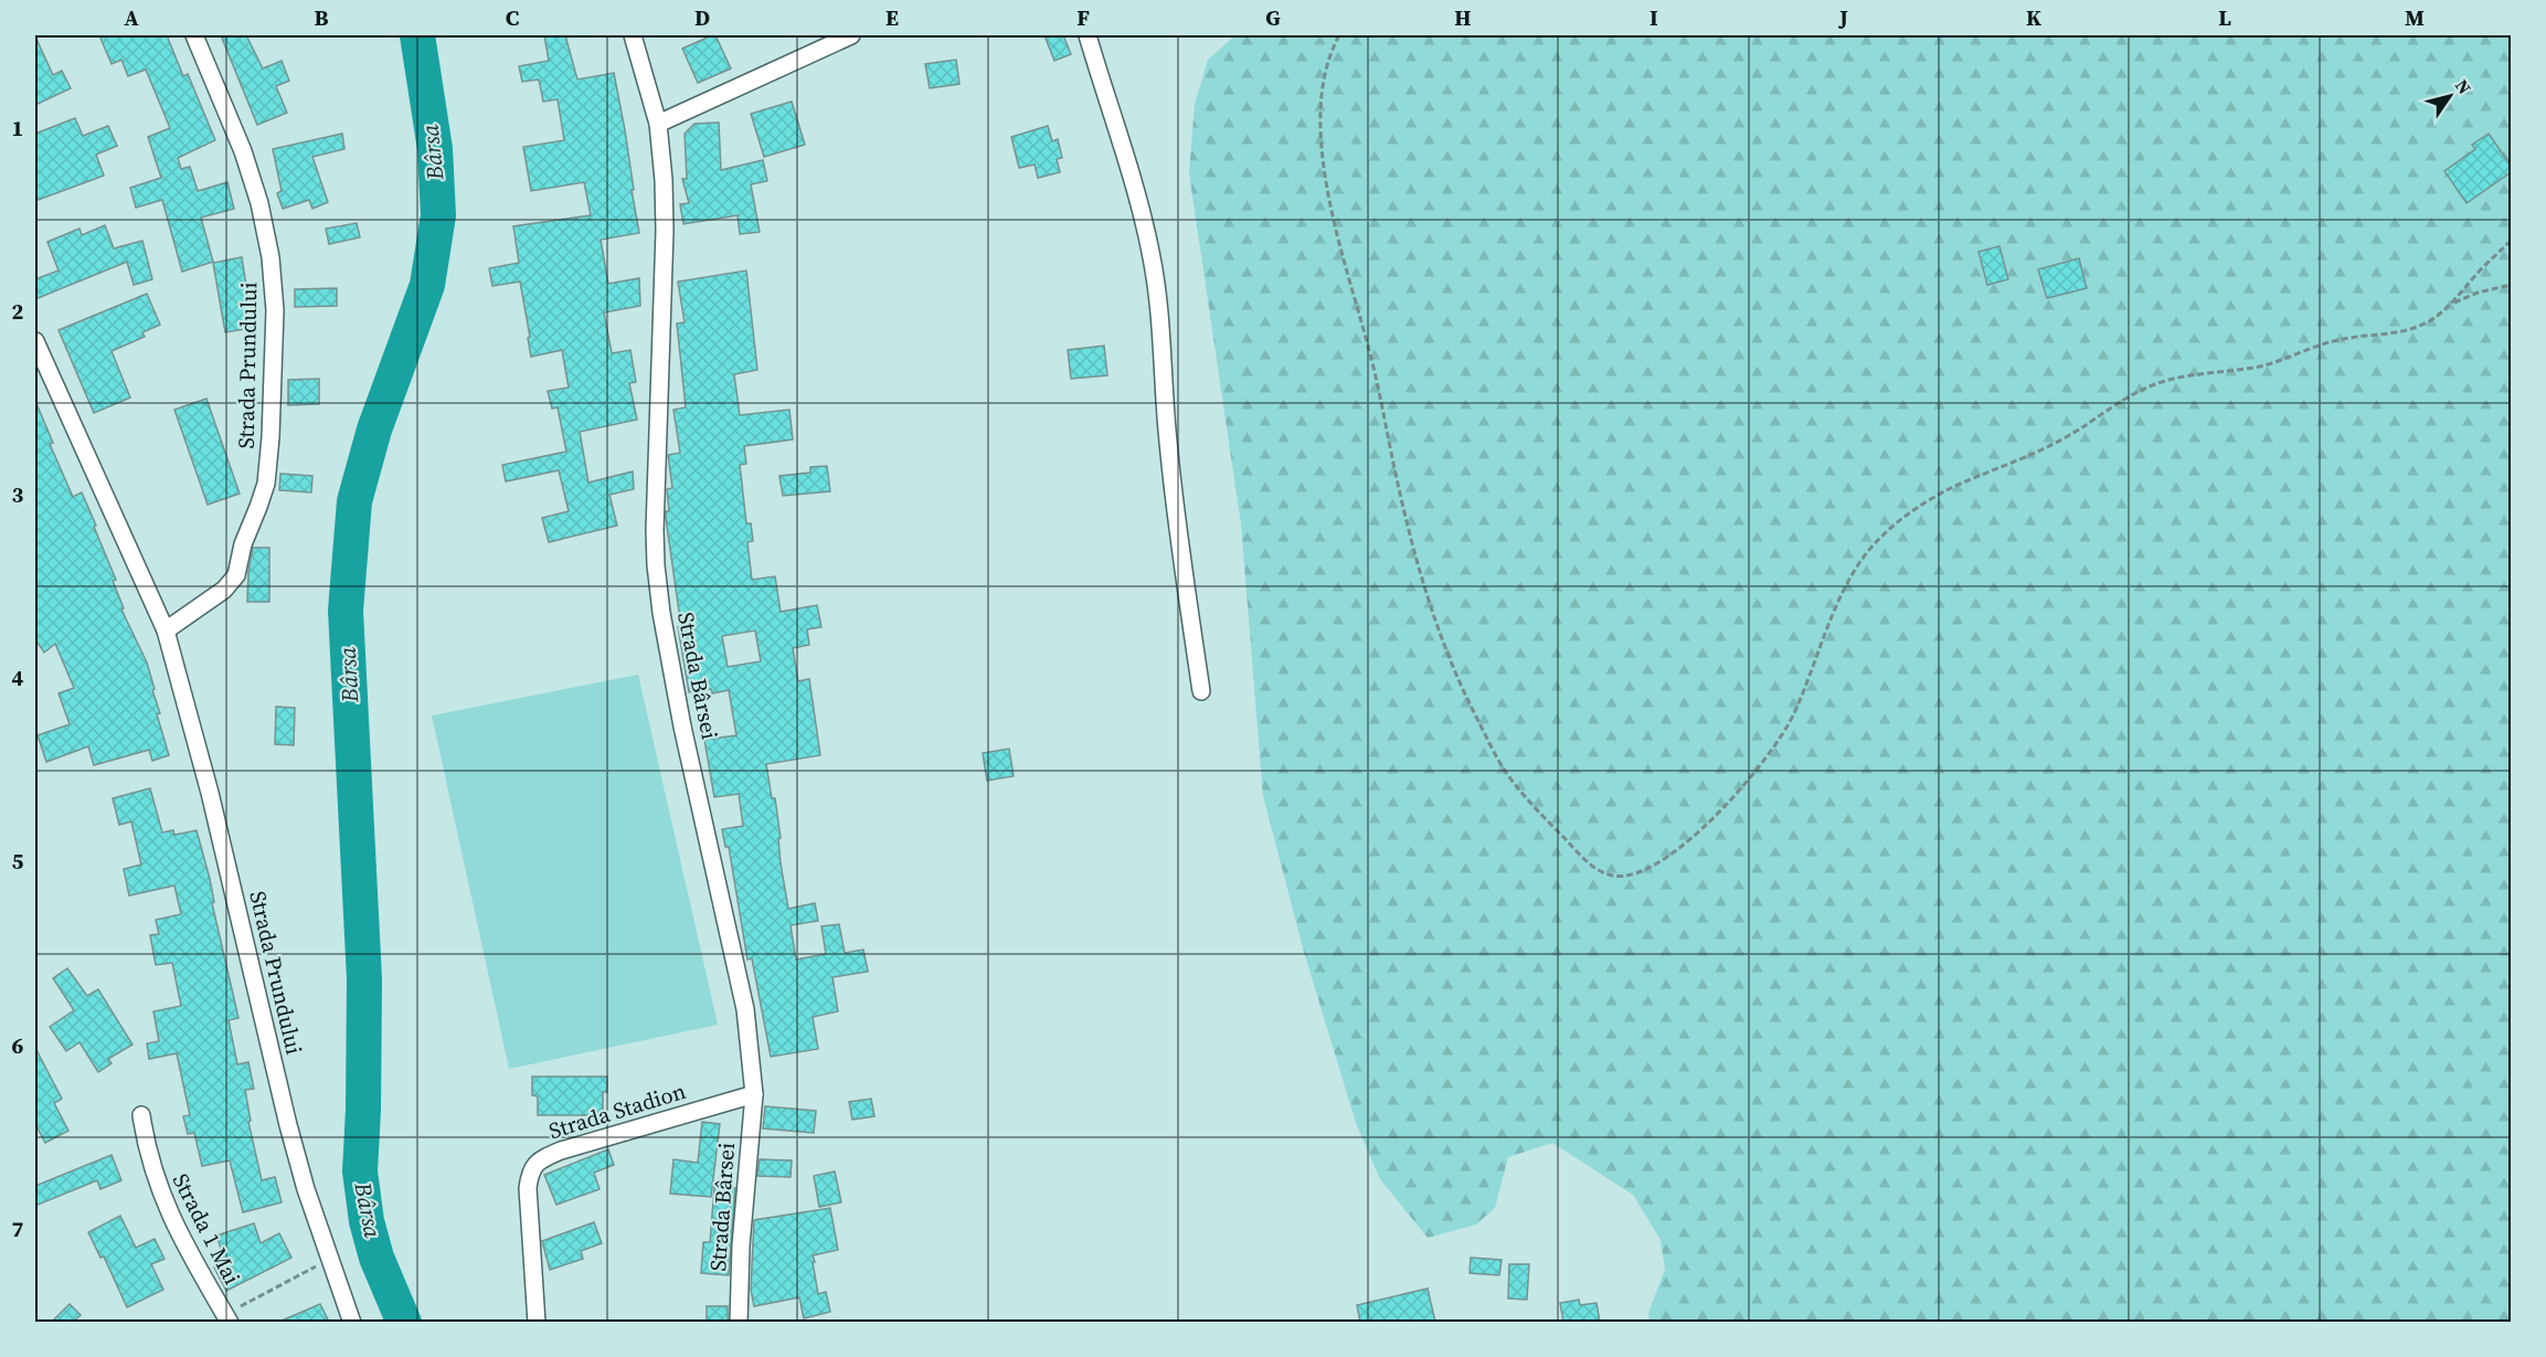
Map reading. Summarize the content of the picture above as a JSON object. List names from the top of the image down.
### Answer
{
  "streets": {
    "street": [
      "Strada Prundului",
      "Strada Bârsei",
      "Strada Stadion",
      "Strada 1 Mai"
    ]
  },
  "crossings": [
    ["Strada Bârsei", "Strada Stadion"]
  ],
  "water": ["Bârsa"],
  "north": "top right",
  "grid": {
    "columns": [
      "A",
      "B",
      "C",
      "D",
      "E",
      "F",
      "G",
      "H",
      "I",
      "J",
      "K",
      "L",
      "M"
    ],
    "rows": [
      "1",
      "2",
      "3",
      "4",
      "5",
      "6",
      "7"
    ]
  }
}
